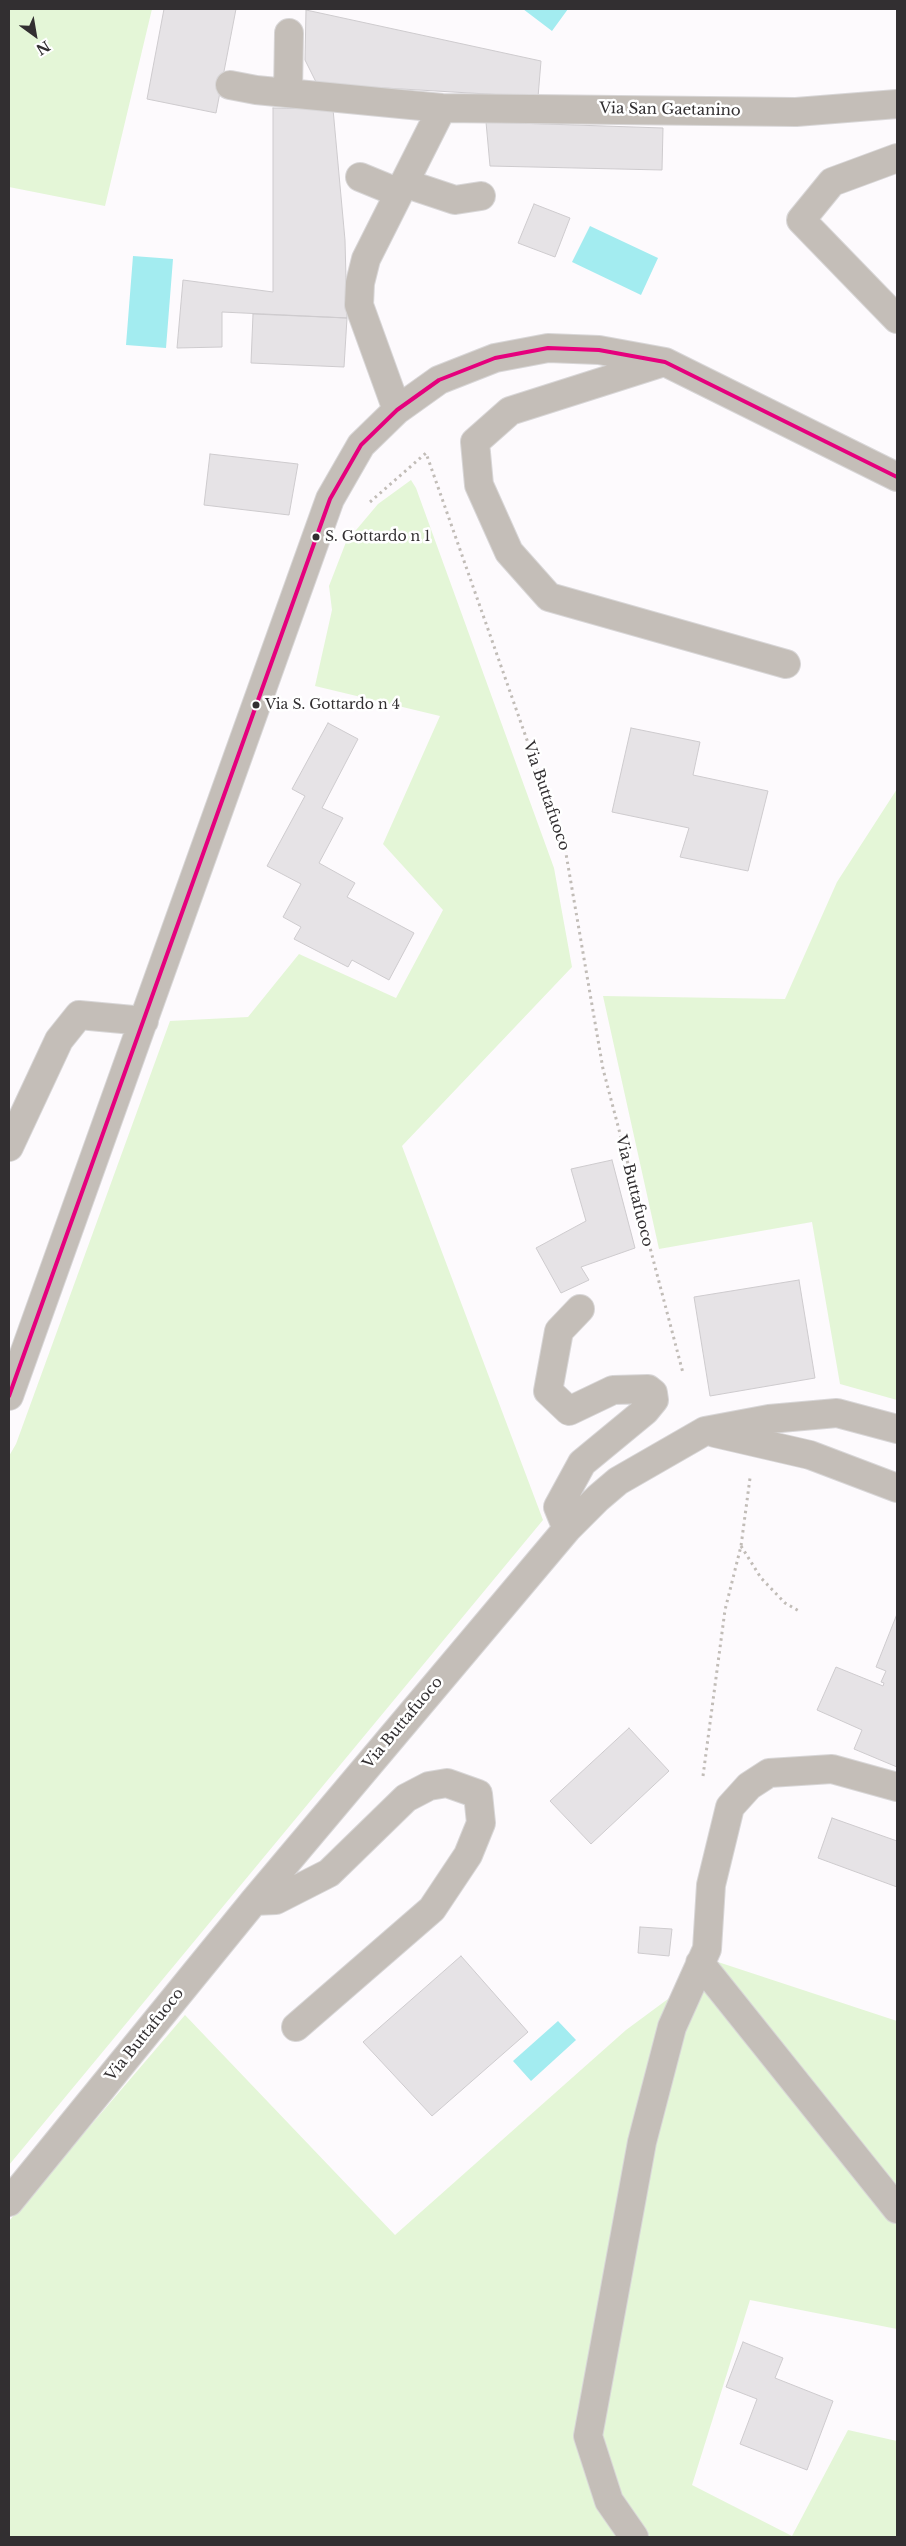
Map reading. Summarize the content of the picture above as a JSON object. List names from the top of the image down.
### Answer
{
  "streets": {
    "street": ["Via San Gaetanino", "Via Buttafuoco"]
  },
  "places": ["S. Gottardo n 1", "Via S. Gottardo n 4"],
  "north": "bottom right"
}
